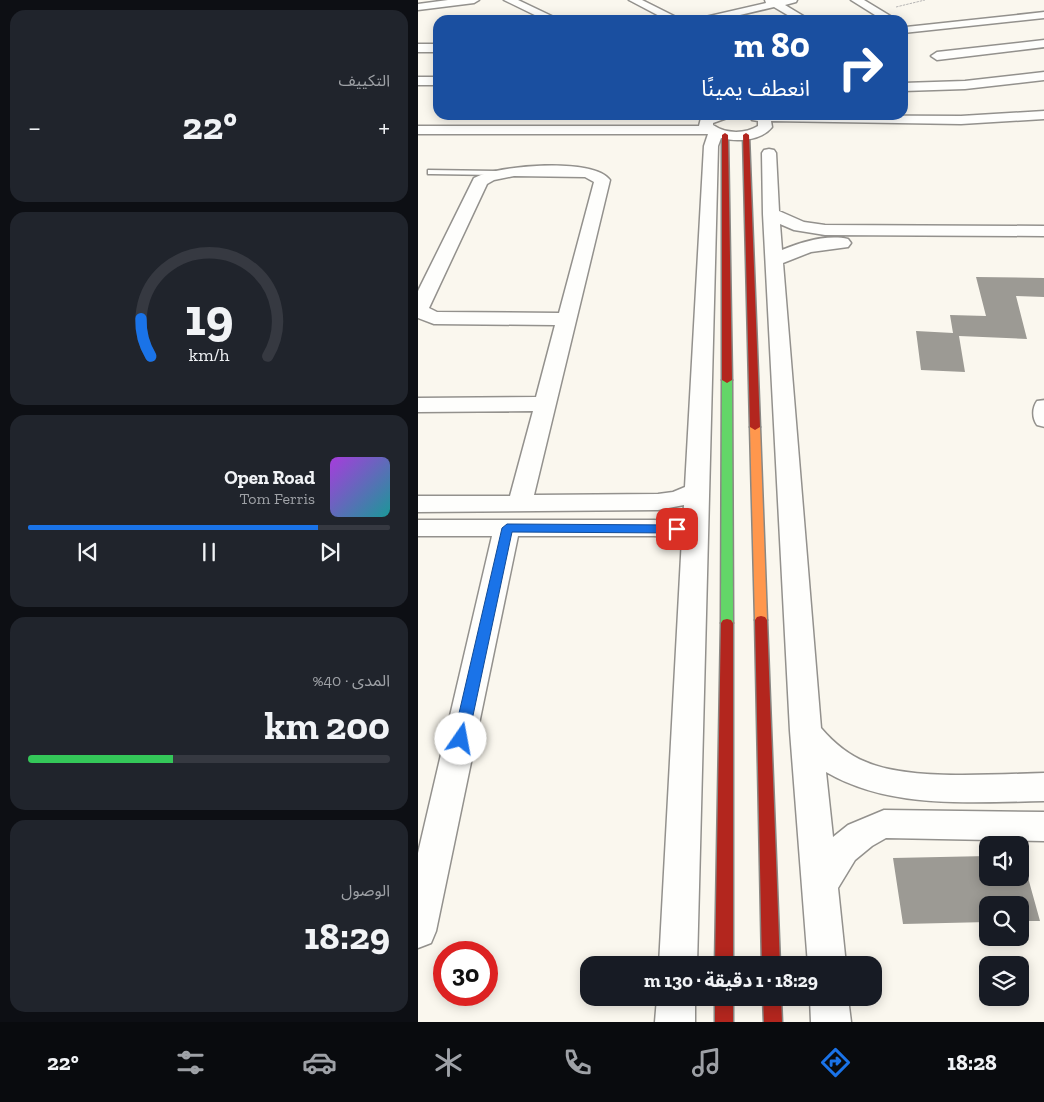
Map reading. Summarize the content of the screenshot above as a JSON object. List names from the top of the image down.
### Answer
{
  "page": {
    "tile": [
      "التكييف",
      ["المدى · 40%", "200 km"],
      ["الوصول", "18:29"]
    ],
    "turn": ["80 m", "انعطف يمينًا"],
    "heat": ["−", "22°", "+"],
    "song": ["Open Road", "Tom Ferris"],
    "limit": "30",
    "trip": "18:29 · 1 دقيقة · 130 m",
    "tabs": ["18:28", "22°"],
    "gauge": ["19", "km/h"]
  }
}
